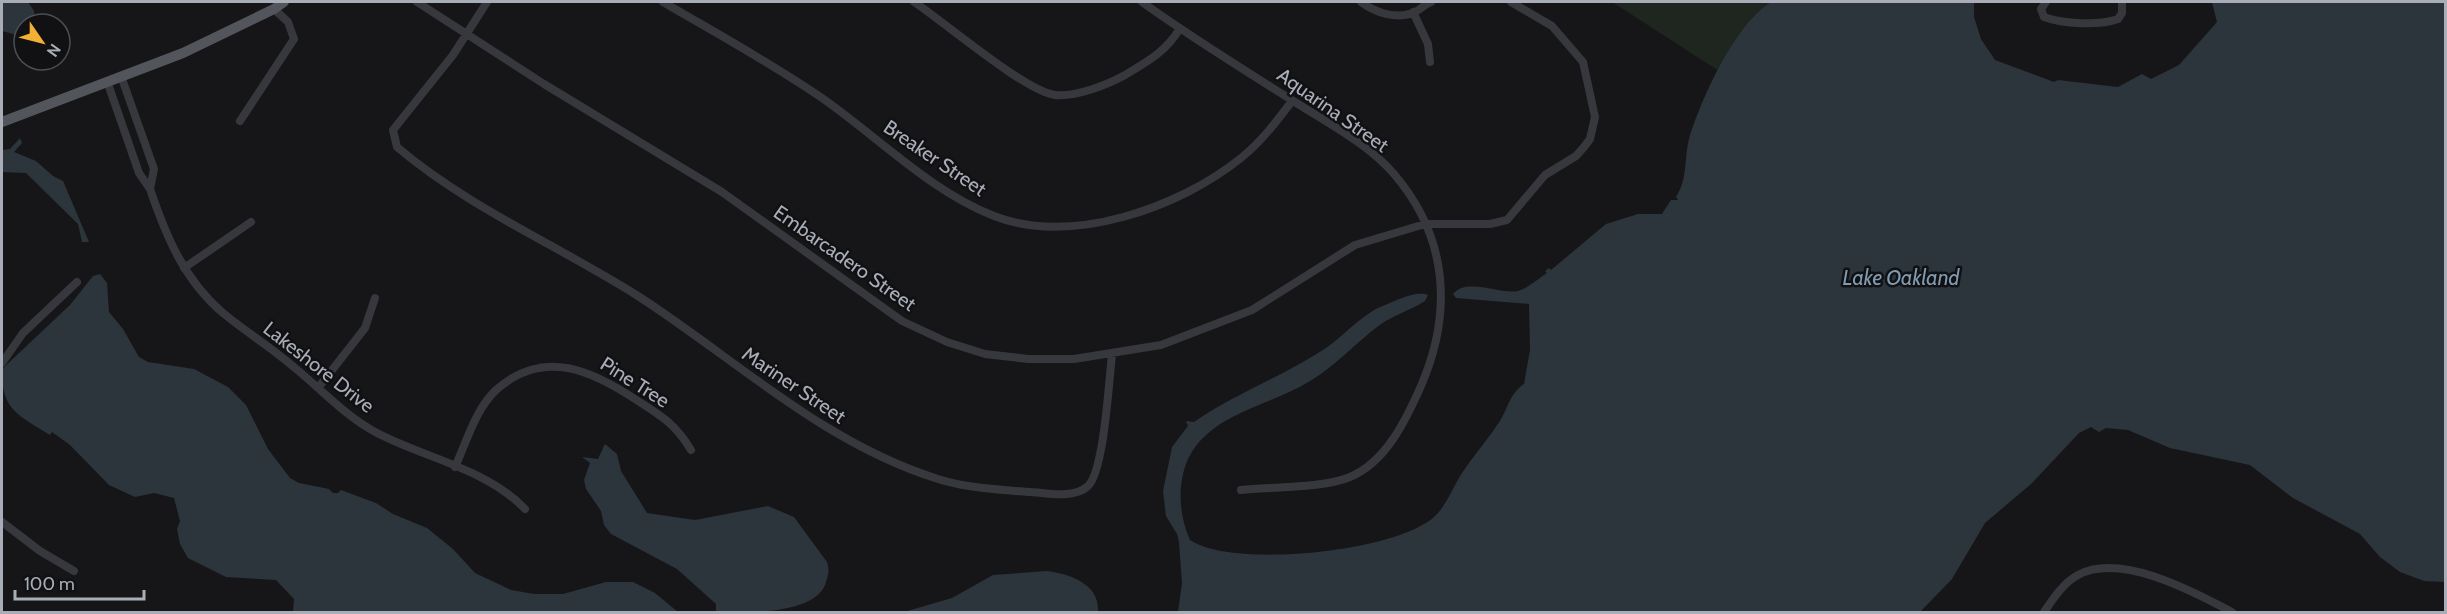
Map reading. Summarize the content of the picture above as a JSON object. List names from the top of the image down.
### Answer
{
  "streets": {
    "street": [
      "Aquarina Street",
      "Breaker Street",
      "Embarcadero Street",
      "Lakeshore Drive",
      "Pine Tree",
      "Mariner Street"
    ]
  },
  "crossings": [
    ["Aquarina Street", "Breaker Street"],
    ["Aquarina Street", "Embarcadero Street"],
    ["Embarcadero Street", "Mariner Street"],
    ["Lakeshore Drive", "Pine Tree"]
  ],
  "water": ["Lake Oakland"],
  "scale_bar": "100 m",
  "north": "bottom right"
}
